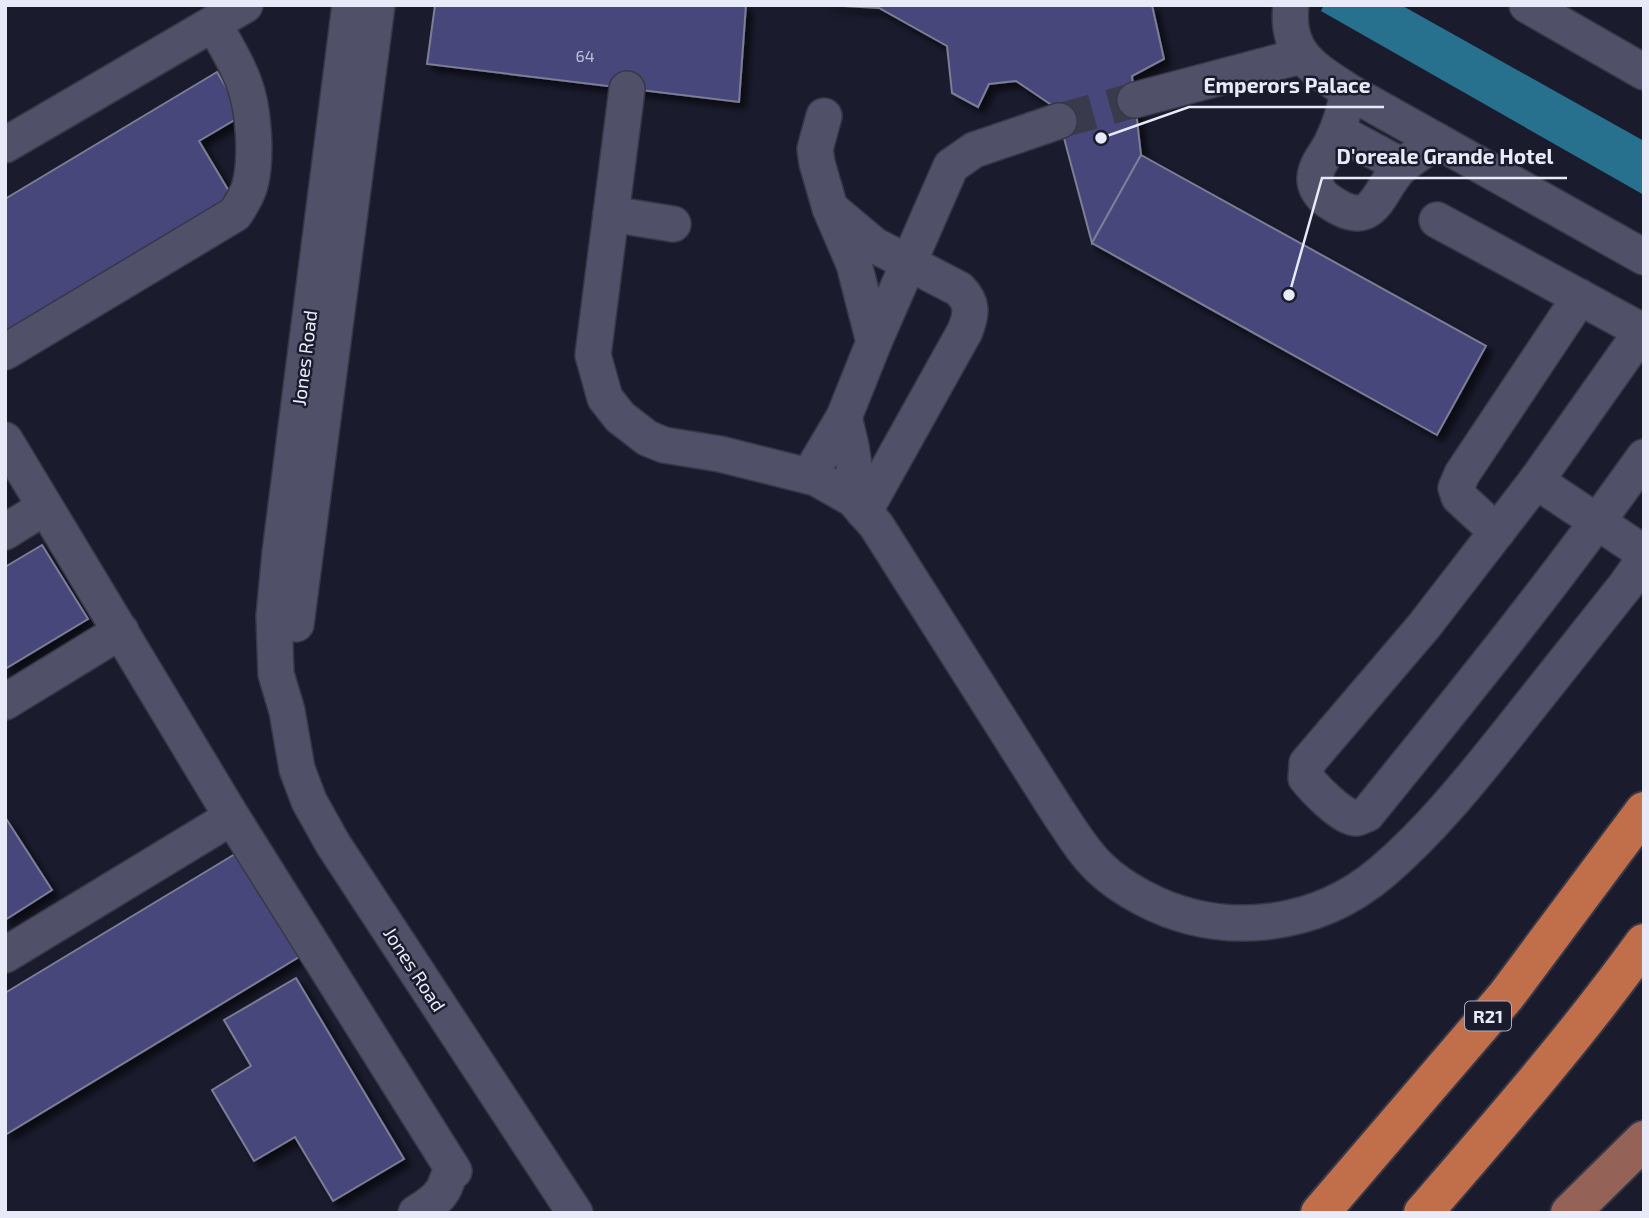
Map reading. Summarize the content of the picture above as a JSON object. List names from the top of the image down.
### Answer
{
  "streets": {
    "highway": ["R21"],
    "street": ["Jones Road"]
  },
  "places": ["Emperors Palace", "D'oreale Grande Hotel"],
  "house_numbers": ["64"]
}
